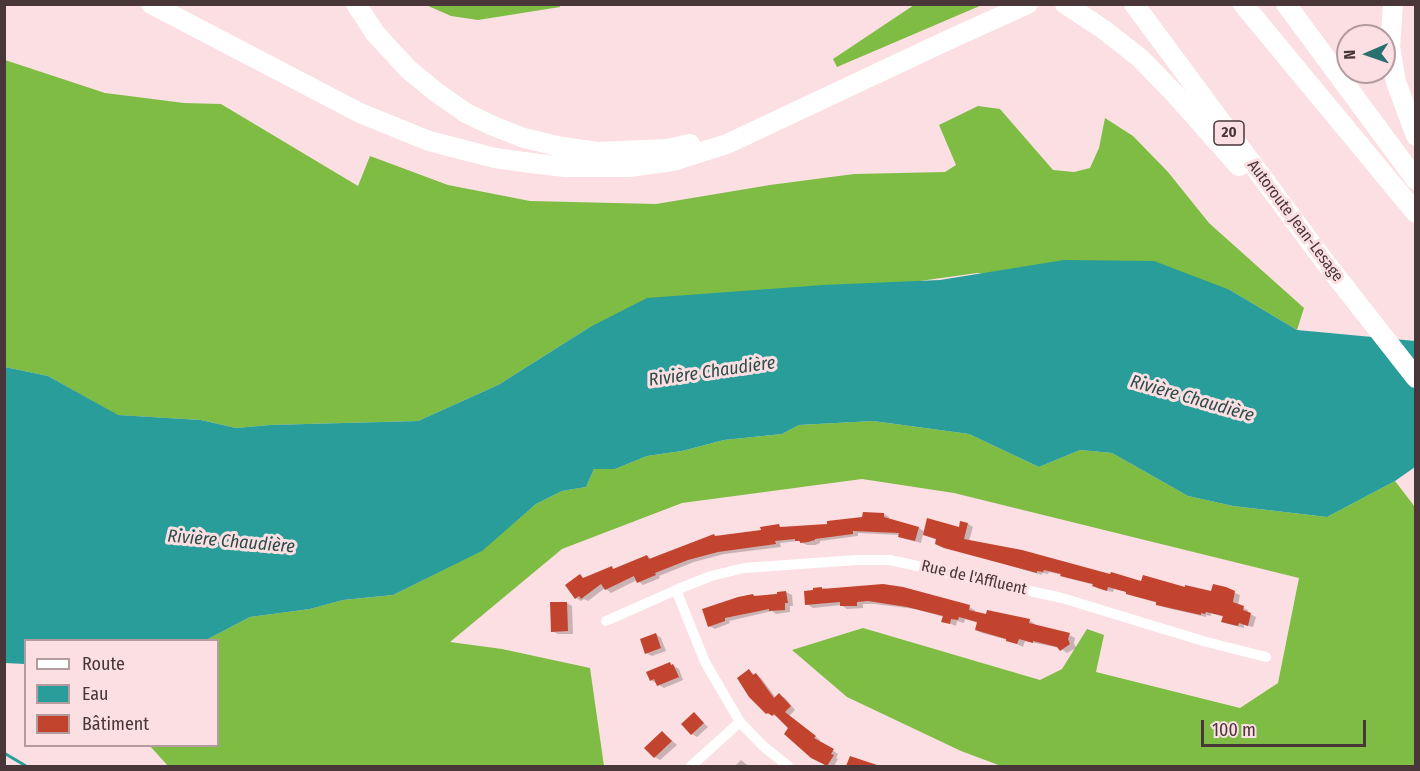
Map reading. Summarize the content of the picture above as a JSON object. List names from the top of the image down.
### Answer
{
  "streets": {
    "highway": ["20", "Autoroute Jean-Lesage"],
    "street": ["Rue de l'Affluent"]
  },
  "water": ["Rivière Chaudière"],
  "legend": ["Route", "Eau", "Bâtiment"],
  "scale_bar": "100 m",
  "north": "left"
}
